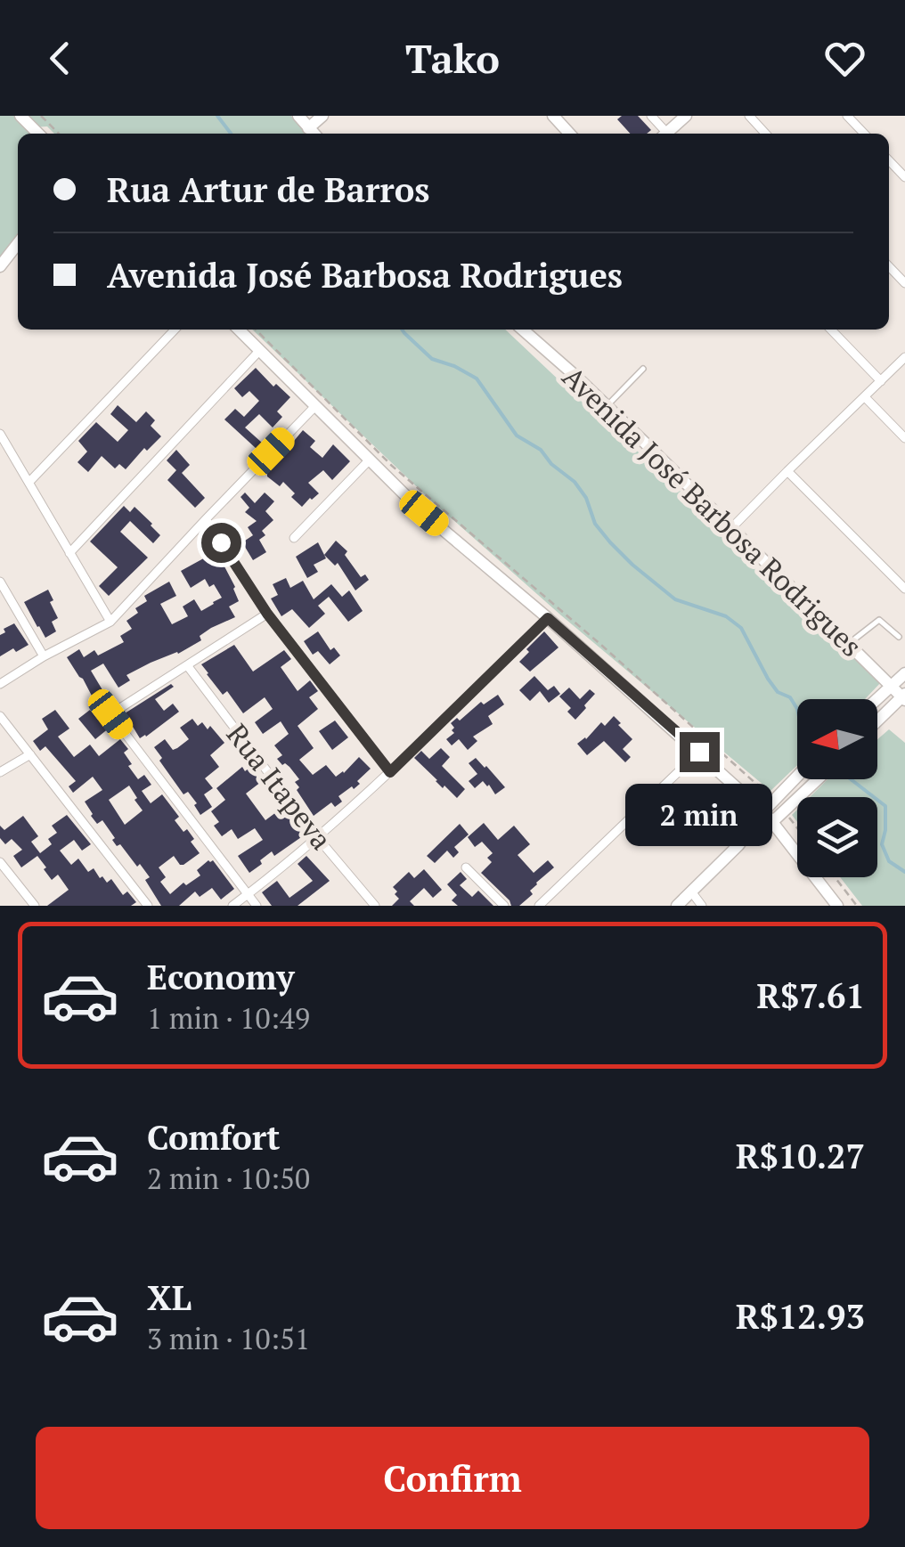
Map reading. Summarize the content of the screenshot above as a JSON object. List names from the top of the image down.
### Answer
{
  "streets": {
    "main road": ["Avenida José Barbosa Rodrigues"],
    "street": ["Rua Itapeva"]
  },
  "north": "left",
  "page": {
    "header": "Tako",
    "banner": ["Rua Artur de Barros", "Avenida José Barbosa Rodrigues"],
    "bubble": "2 min",
    "list": [
      {
        "name": "Economy",
        "note": "1 min · 10:49",
        "value": "R$7.61"
      },
      {
        "name": "Comfort",
        "note": "2 min · 10:50",
        "value": "R$10.27"
      },
      {
        "name": "XL",
        "note": "3 min · 10:51",
        "value": "R$12.93"
      }
    ],
    "buttons": "Confirm"
  }
}
